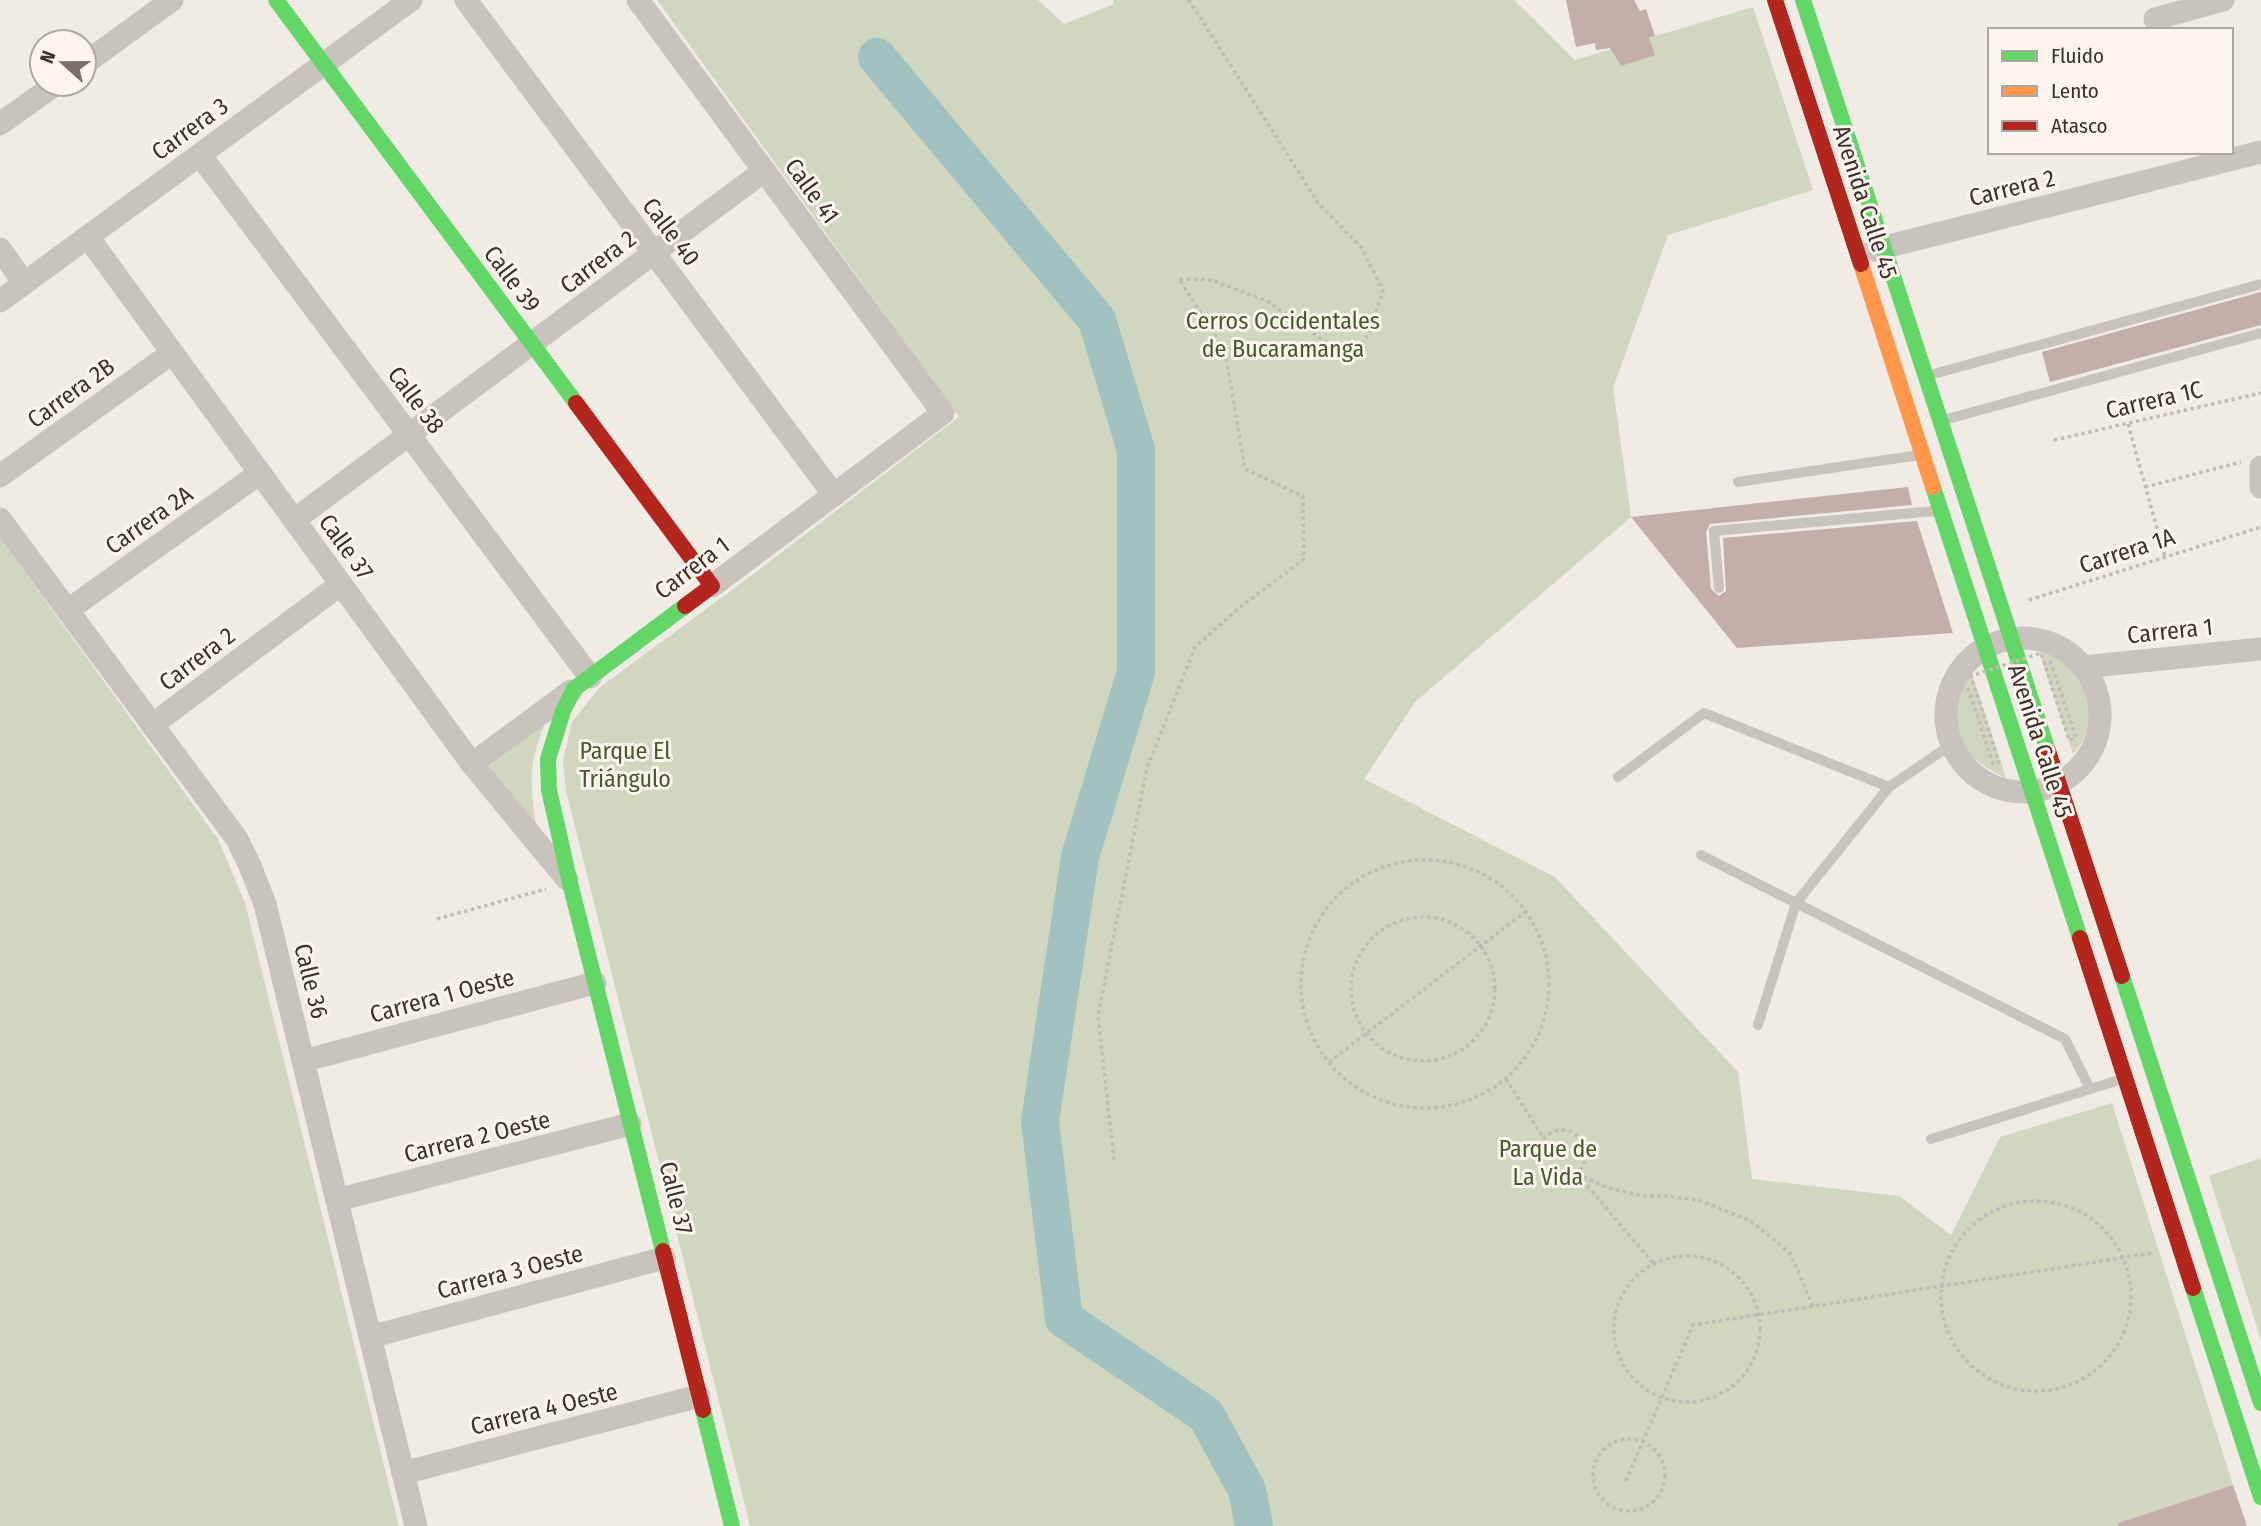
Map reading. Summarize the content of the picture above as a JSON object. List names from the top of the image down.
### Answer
{
  "streets": {
    "main road": [
      "Avenida Calle 45",
      "Calle 39",
      "Calle 37",
      "Carrera 1"
    ],
    "street": [
      "Carrera 3",
      "Carrera 2",
      "Calle 41",
      "Calle 40",
      "Carrera 2B",
      "Calle 38",
      "Carrera 2A",
      "Calle 36",
      "Carrera 1 Oeste",
      "Carrera 2 Oeste",
      "Carrera 3 Oeste",
      "Carrera 4 Oeste"
    ],
    "path": ["Carrera 1C", "Carrera 1A"]
  },
  "crossings": [
    ["Carrera 3", "Calle 39"],
    ["Carrera 3", "Calle 38"],
    ["Carrera 3", "Calle 37"],
    ["Carrera 2", "Calle 41"],
    ["Carrera 2", "Avenida Calle 45"],
    ["Carrera 2", "Calle 40"],
    ["Carrera 2", "Calle 39"],
    ["Carrera 2", "Calle 38"],
    ["Carrera 2", "Calle 37"],
    ["Carrera 2", "Calle 36"],
    ["Calle 41", "Carrera 1"],
    ["Avenida Calle 45", "Carrera 1A"],
    ["Calle 40", "Carrera 1"],
    ["Calle 39", "Carrera 1"],
    ["Carrera 2B", "Calle 37"],
    ["Calle 38", "Calle 37"],
    ["Calle 38", "Carrera 1"],
    ["Carrera 2A", "Calle 37"],
    ["Carrera 2A", "Calle 36"],
    ["Calle 37", "Carrera 1"],
    ["Calle 37", "Carrera 1 Oeste"],
    ["Calle 37", "Carrera 2 Oeste"],
    ["Calle 37", "Carrera 3 Oeste"],
    ["Calle 37", "Carrera 4 Oeste"],
    ["Calle 36", "Carrera 1 Oeste"],
    ["Calle 36", "Carrera 2 Oeste"],
    ["Calle 36", "Carrera 3 Oeste"],
    ["Calle 36", "Carrera 4 Oeste"]
  ],
  "parks": ["Cerros Occidentales de Bucaramanga", "Parque El Triángulo", "Parque de La Vida"],
  "legend": ["Fluido", "Lento", "Atasco"],
  "north": "left"
}
